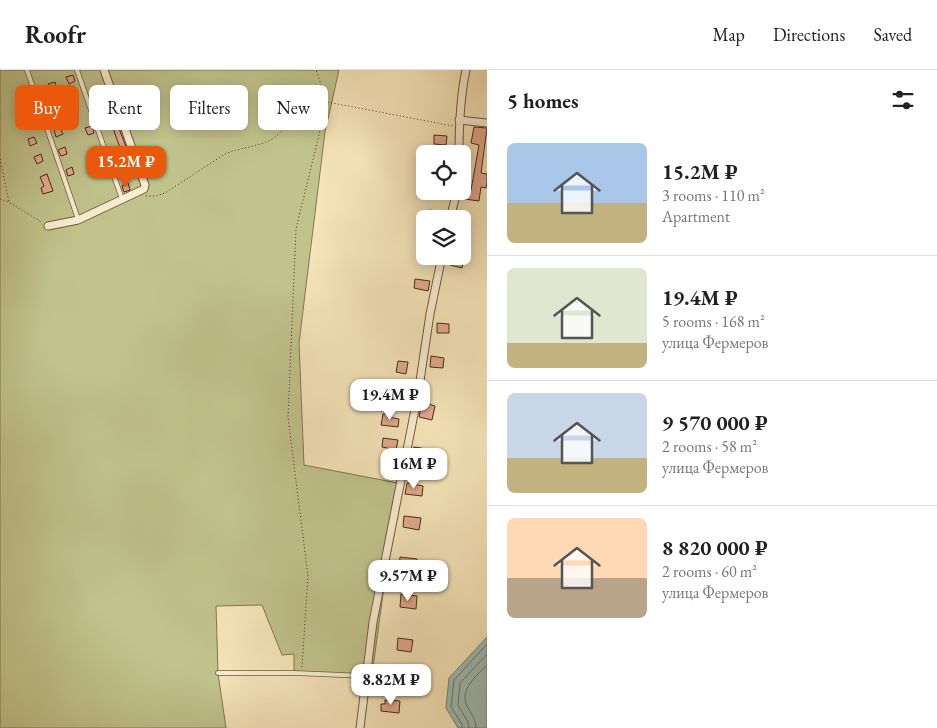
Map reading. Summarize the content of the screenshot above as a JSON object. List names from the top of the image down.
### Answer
{
  "page": {
    "header": "Roofr",
    "nav": ["Map", "Directions", "Saved"],
    "heading": "5 homes",
    "chip": [
      "Buy",
      "Rent",
      "Filters",
      "New"
    ],
    "list": [
      {
        "name": "15.2M ₽",
        "note": "3 rooms · 110 m² · Apartment"
      },
      {
        "name": "19.4M ₽",
        "note": "5 rooms · 168 m² · улица Фермеров"
      },
      {
        "name": "9 570 000 ₽",
        "note": "2 rooms · 58 m² · улица Фермеров"
      },
      {
        "name": "8 820 000 ₽",
        "note": "2 rooms · 60 m² · улица Фермеров"
      }
    ],
    "price": [
      "15.2M ₽",
      "19.4M ₽",
      "16M ₽",
      "9.57M ₽",
      "8.82M ₽"
    ]
  }
}
